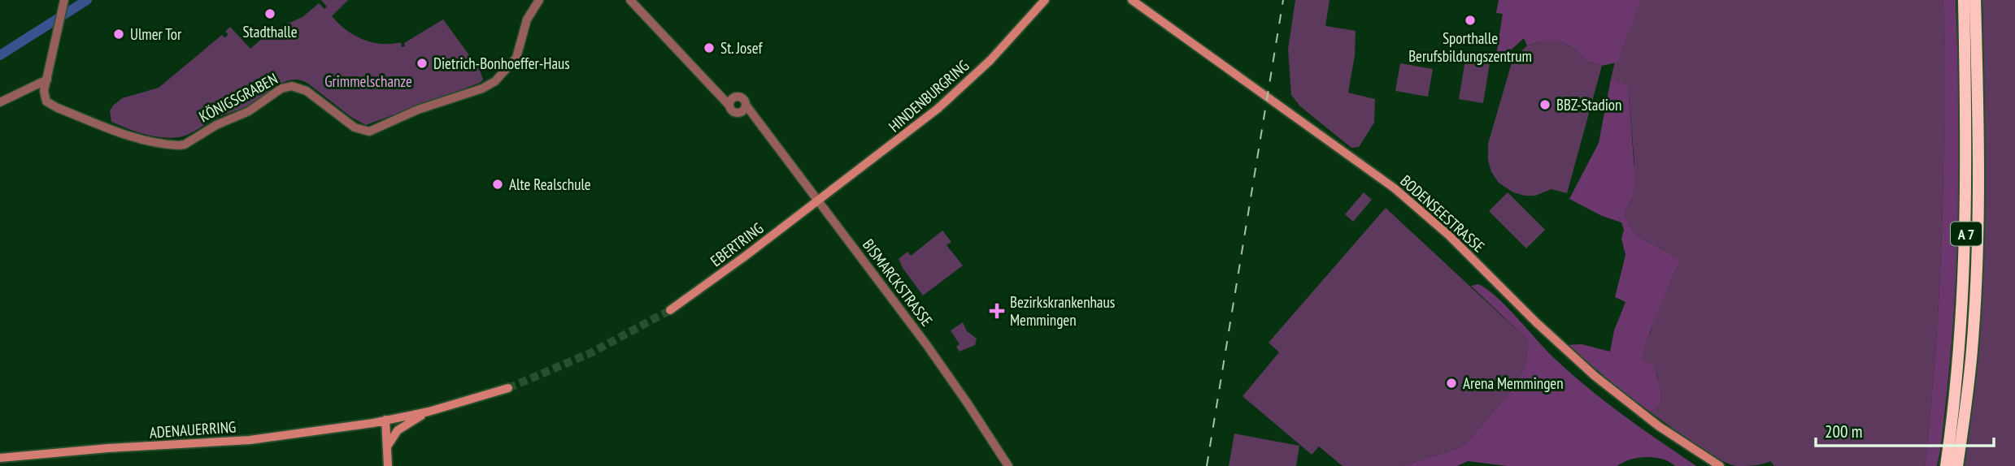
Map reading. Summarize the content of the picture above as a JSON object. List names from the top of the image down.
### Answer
{
  "streets": {
    "highway": ["A 7"],
    "main road": [
      "HINDENBURGRING",
      "BODENSEESTRASSE",
      "EBERTRING",
      "ADENAUERRING"
    ],
    "street": ["KÖNIGSGRABEN", "BISMARCKSTRASSE"]
  },
  "crossings": [
    ["HINDENBURGRING", "EBERTRING"],
    ["HINDENBURGRING", "BISMARCKSTRASSE"],
    ["EBERTRING", "BISMARCKSTRASSE"]
  ],
  "parks": ["Grimmelschanze"],
  "places": {
    "other": [
      "Stadthalle",
      "Sporthalle Berufsbildungszentrum",
      "Ulmer Tor",
      "St. Josef",
      "Dietrich-Bonhoeffer-Haus",
      "BBZ-Stadion",
      "Alte Realschule",
      "Arena Memmingen"
    ],
    "health": ["Bezirkskrankenhaus Memmingen"]
  },
  "scale_bar": "200 m"
}
